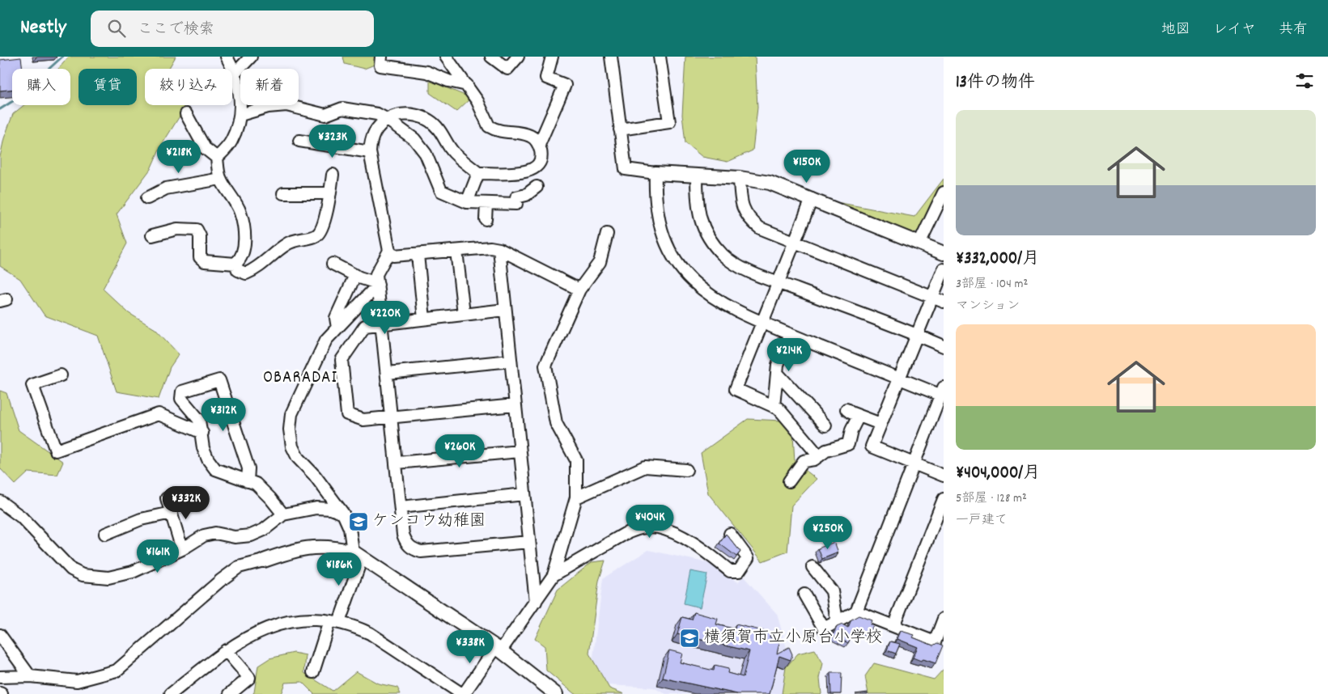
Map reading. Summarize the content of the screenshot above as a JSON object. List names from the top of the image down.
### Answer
{
  "districts": ["OBARADAI"],
  "places": {
    "school or university": ["ケンコウ幼稚園", "横須賀市立小原台小学校"]
  },
  "page": {
    "header": "Nestly",
    "search": "ここで検索",
    "nav": ["地図", "レイヤ", "共有"],
    "heading": "13件の物件",
    "chip": [
      "購入",
      "賃貸",
      "絞り込み",
      "新着"
    ],
    "list": [
      {
        "name": "¥332,000/月",
        "note": "3部屋 · 104 m² · マンション"
      },
      {
        "name": "¥404,000/月",
        "note": "5部屋 · 128 m² · 一戸建て"
      }
    ],
    "price": [
      "¥323K",
      "¥218K",
      "¥150K",
      "¥220K",
      "¥214K",
      "¥312K",
      "¥260K",
      "¥332K",
      "¥404K",
      "¥250K",
      "¥161K",
      "¥186K",
      "¥338K"
    ]
  }
}
